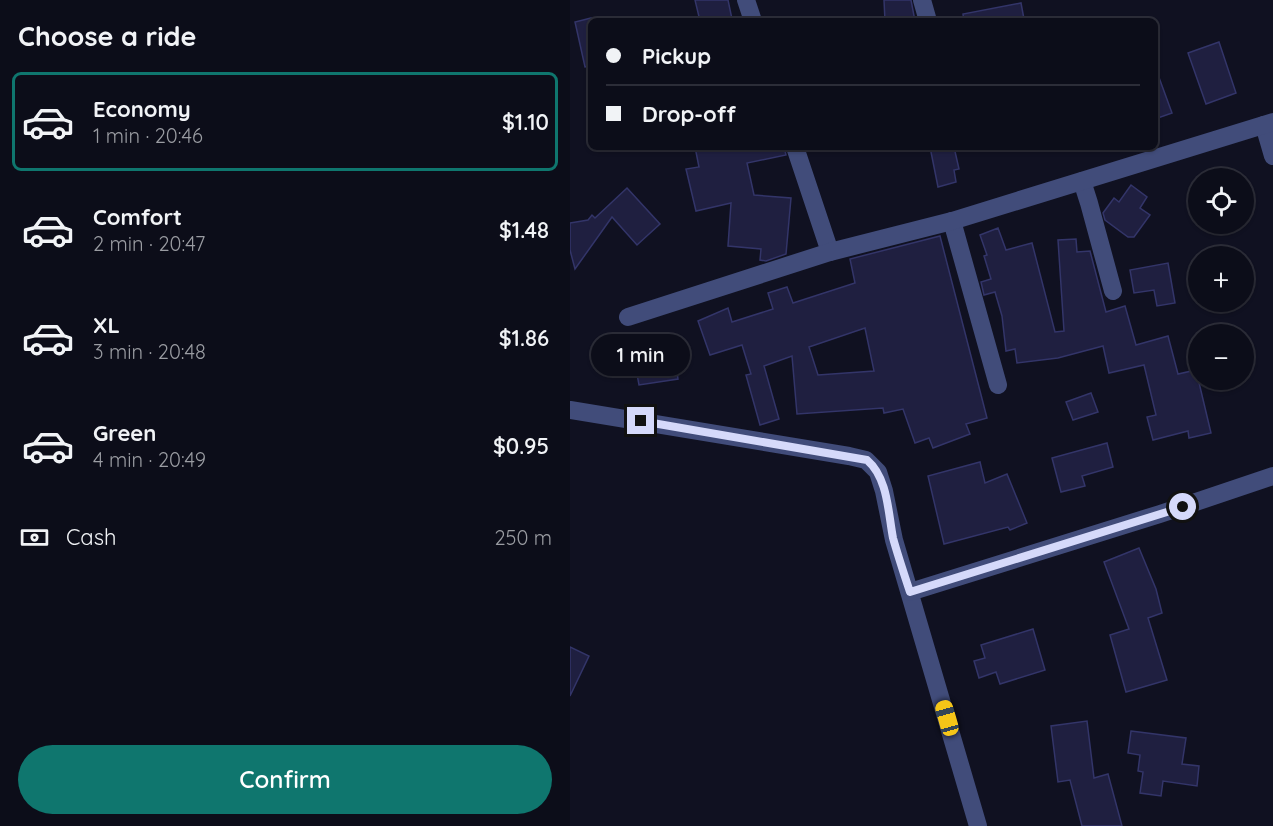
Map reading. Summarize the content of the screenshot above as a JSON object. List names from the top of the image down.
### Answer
{
  "page": {
    "heading": "Choose a ride",
    "banner": ["Pickup", "Drop-off"],
    "list": [
      {
        "name": "Economy",
        "note": "1 min · 20:46",
        "value": "$1.10"
      },
      {
        "name": "Comfort",
        "note": "2 min · 20:47",
        "value": "$1.48"
      },
      {
        "name": "XL",
        "note": "3 min · 20:48",
        "value": "$1.86"
      },
      {
        "name": "Green",
        "note": "4 min · 20:49",
        "value": "$0.95"
      }
    ],
    "map_buttons": ["+", "−"],
    "bubble": "1 min",
    "pay": ["Cash", "250 m"],
    "buttons": "Confirm"
  }
}
